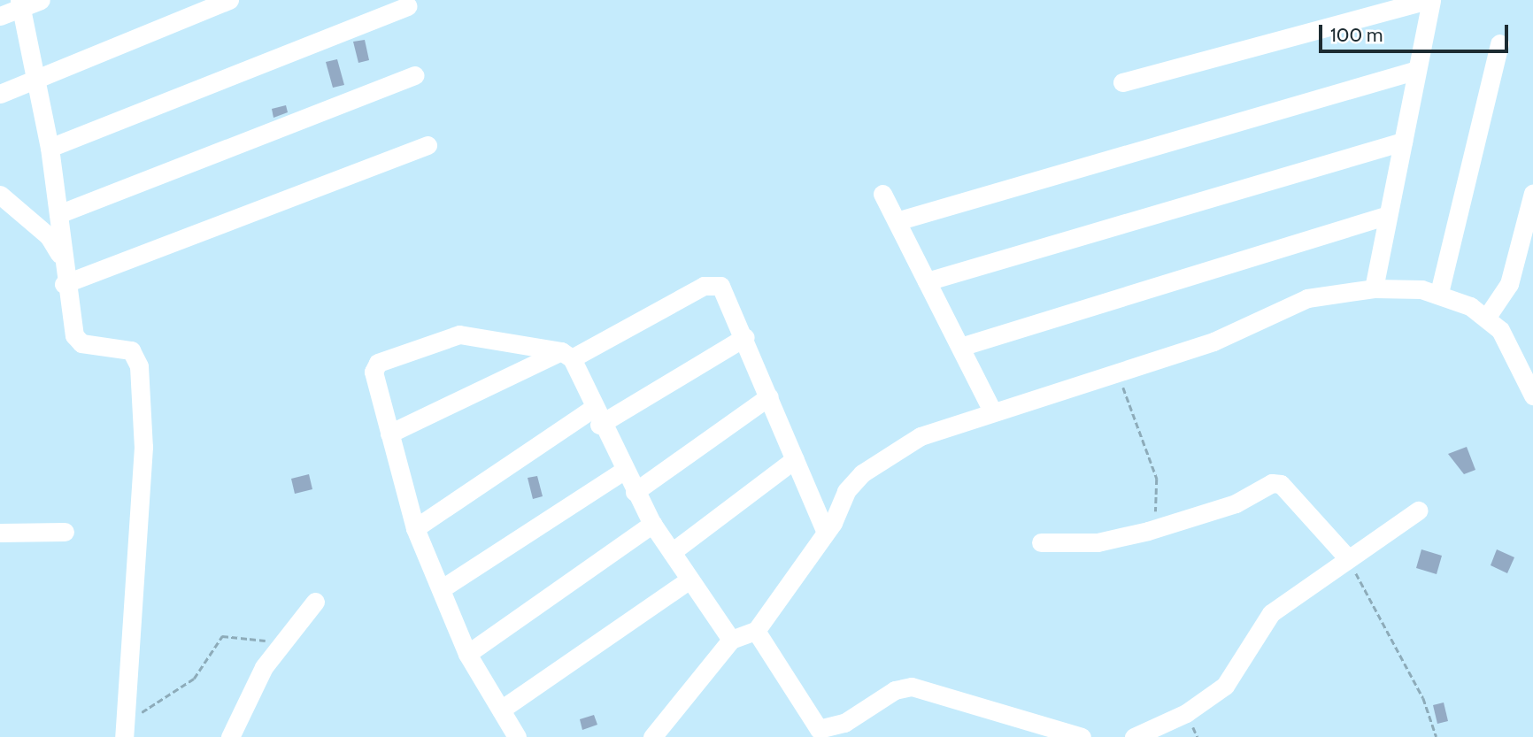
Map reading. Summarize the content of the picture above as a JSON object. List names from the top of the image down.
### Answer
{
  "scale_bar": "100 m"
}
